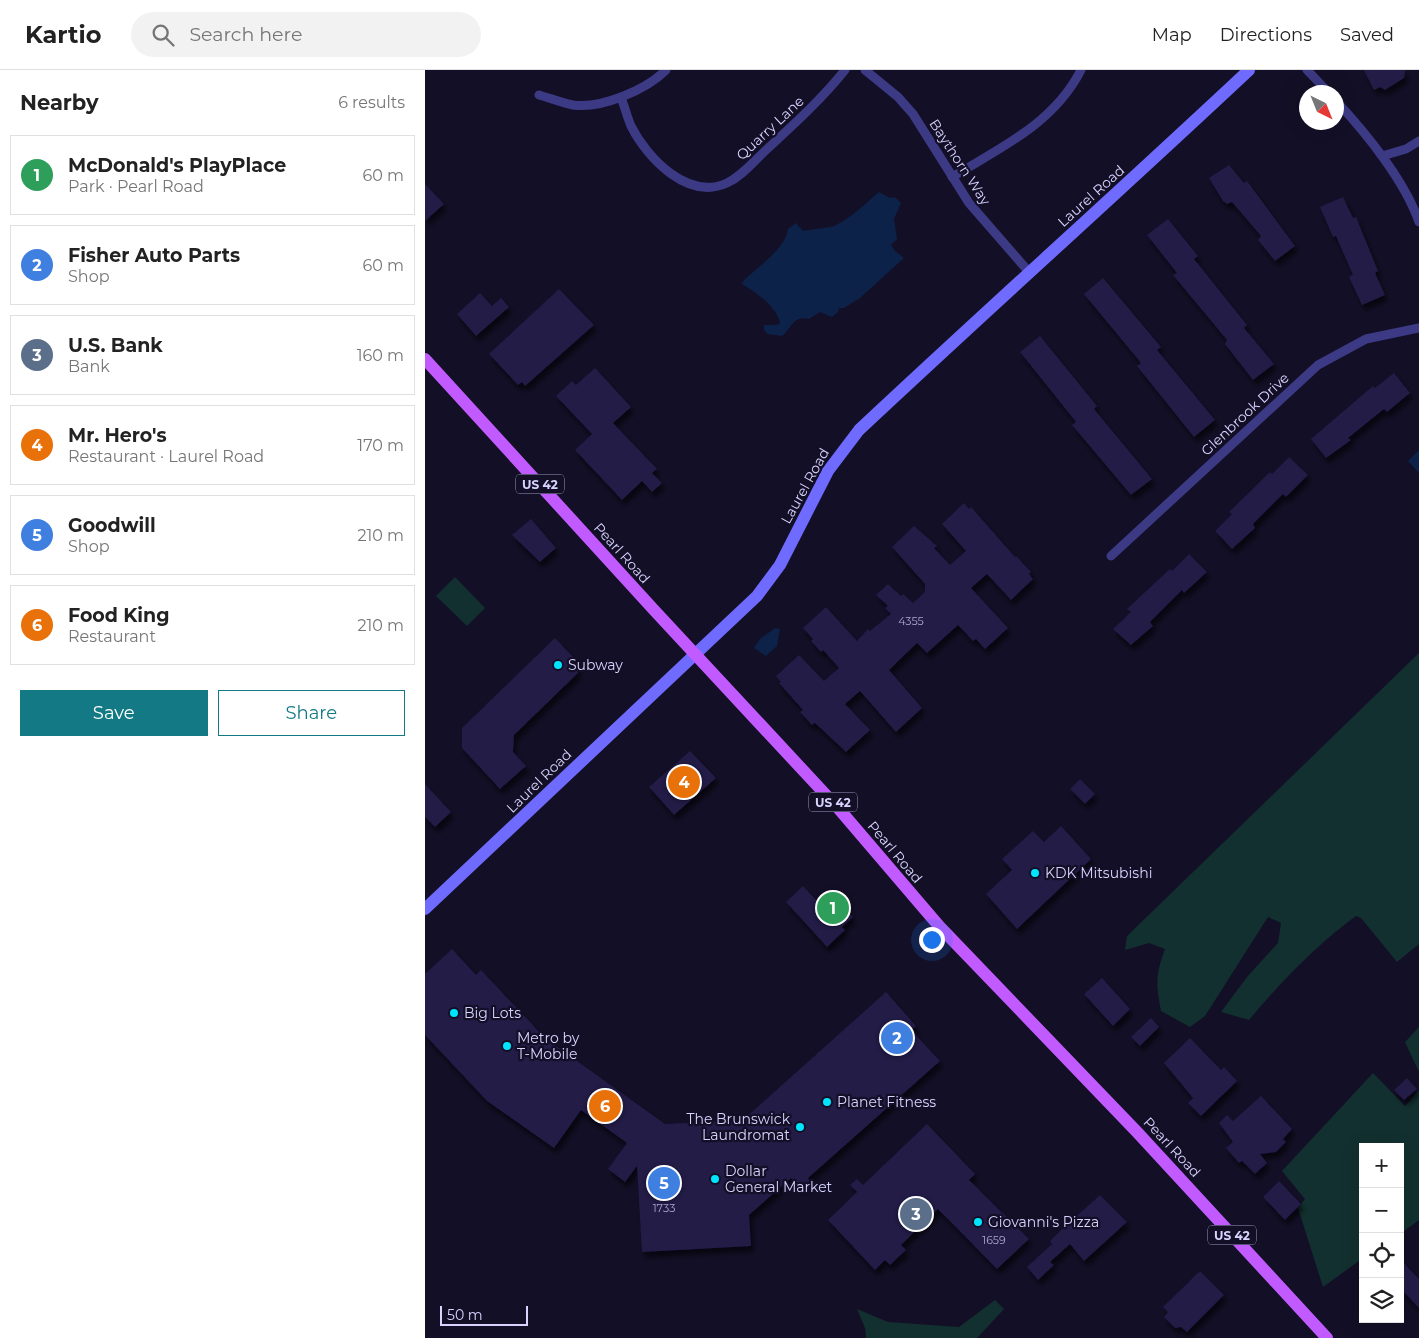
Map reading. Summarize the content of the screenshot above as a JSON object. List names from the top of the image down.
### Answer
{
  "streets": {
    "main road": ["US 42", "Pearl Road"],
    "street": [
      "Quarry Lane",
      "Baythorn Way",
      "Laurel Road",
      "Glenbrook Drive"
    ]
  },
  "crossings": [
    ["Baythorn Way", "Laurel Road"],
    ["Laurel Road", "Pearl Road"]
  ],
  "places": [
    "Subway",
    "KDK Mitsubishi",
    "Big Lots",
    "Metro by T-Mobile",
    "Planet Fitness",
    "The Brunswick Laundromat",
    "Dollar General Market",
    "Giovanni's Pizza"
  ],
  "house_numbers": ["4355", "1733", "1659"],
  "scale_bar": "50 m",
  "north": "bottom right",
  "page": {
    "header": "Kartio",
    "search": "Search here",
    "nav": ["Map", "Directions", "Saved"],
    "heading": ["Nearby", "6 results"],
    "list": [
      {
        "mark": "1",
        "name": "McDonald's PlayPlace",
        "note": "Park · Pearl Road",
        "value": "60 m"
      },
      {
        "mark": "2",
        "name": "Fisher Auto Parts",
        "note": "Shop",
        "value": "60 m"
      },
      {
        "mark": "3",
        "name": "U.S. Bank",
        "note": "Bank",
        "value": "160 m"
      },
      {
        "mark": "4",
        "name": "Mr. Hero's",
        "note": "Restaurant · Laurel Road",
        "value": "170 m"
      },
      {
        "mark": "5",
        "name": "Goodwill",
        "note": "Shop",
        "value": "210 m"
      },
      {
        "mark": "6",
        "name": "Food King",
        "note": "Restaurant",
        "value": "210 m"
      }
    ],
    "buttons": ["Save", "Share"],
    "pins": [
      "4",
      "1",
      "2",
      "6",
      "5",
      "3"
    ],
    "map_buttons": ["+", "−"],
    "scale": "50 m"
  }
}
